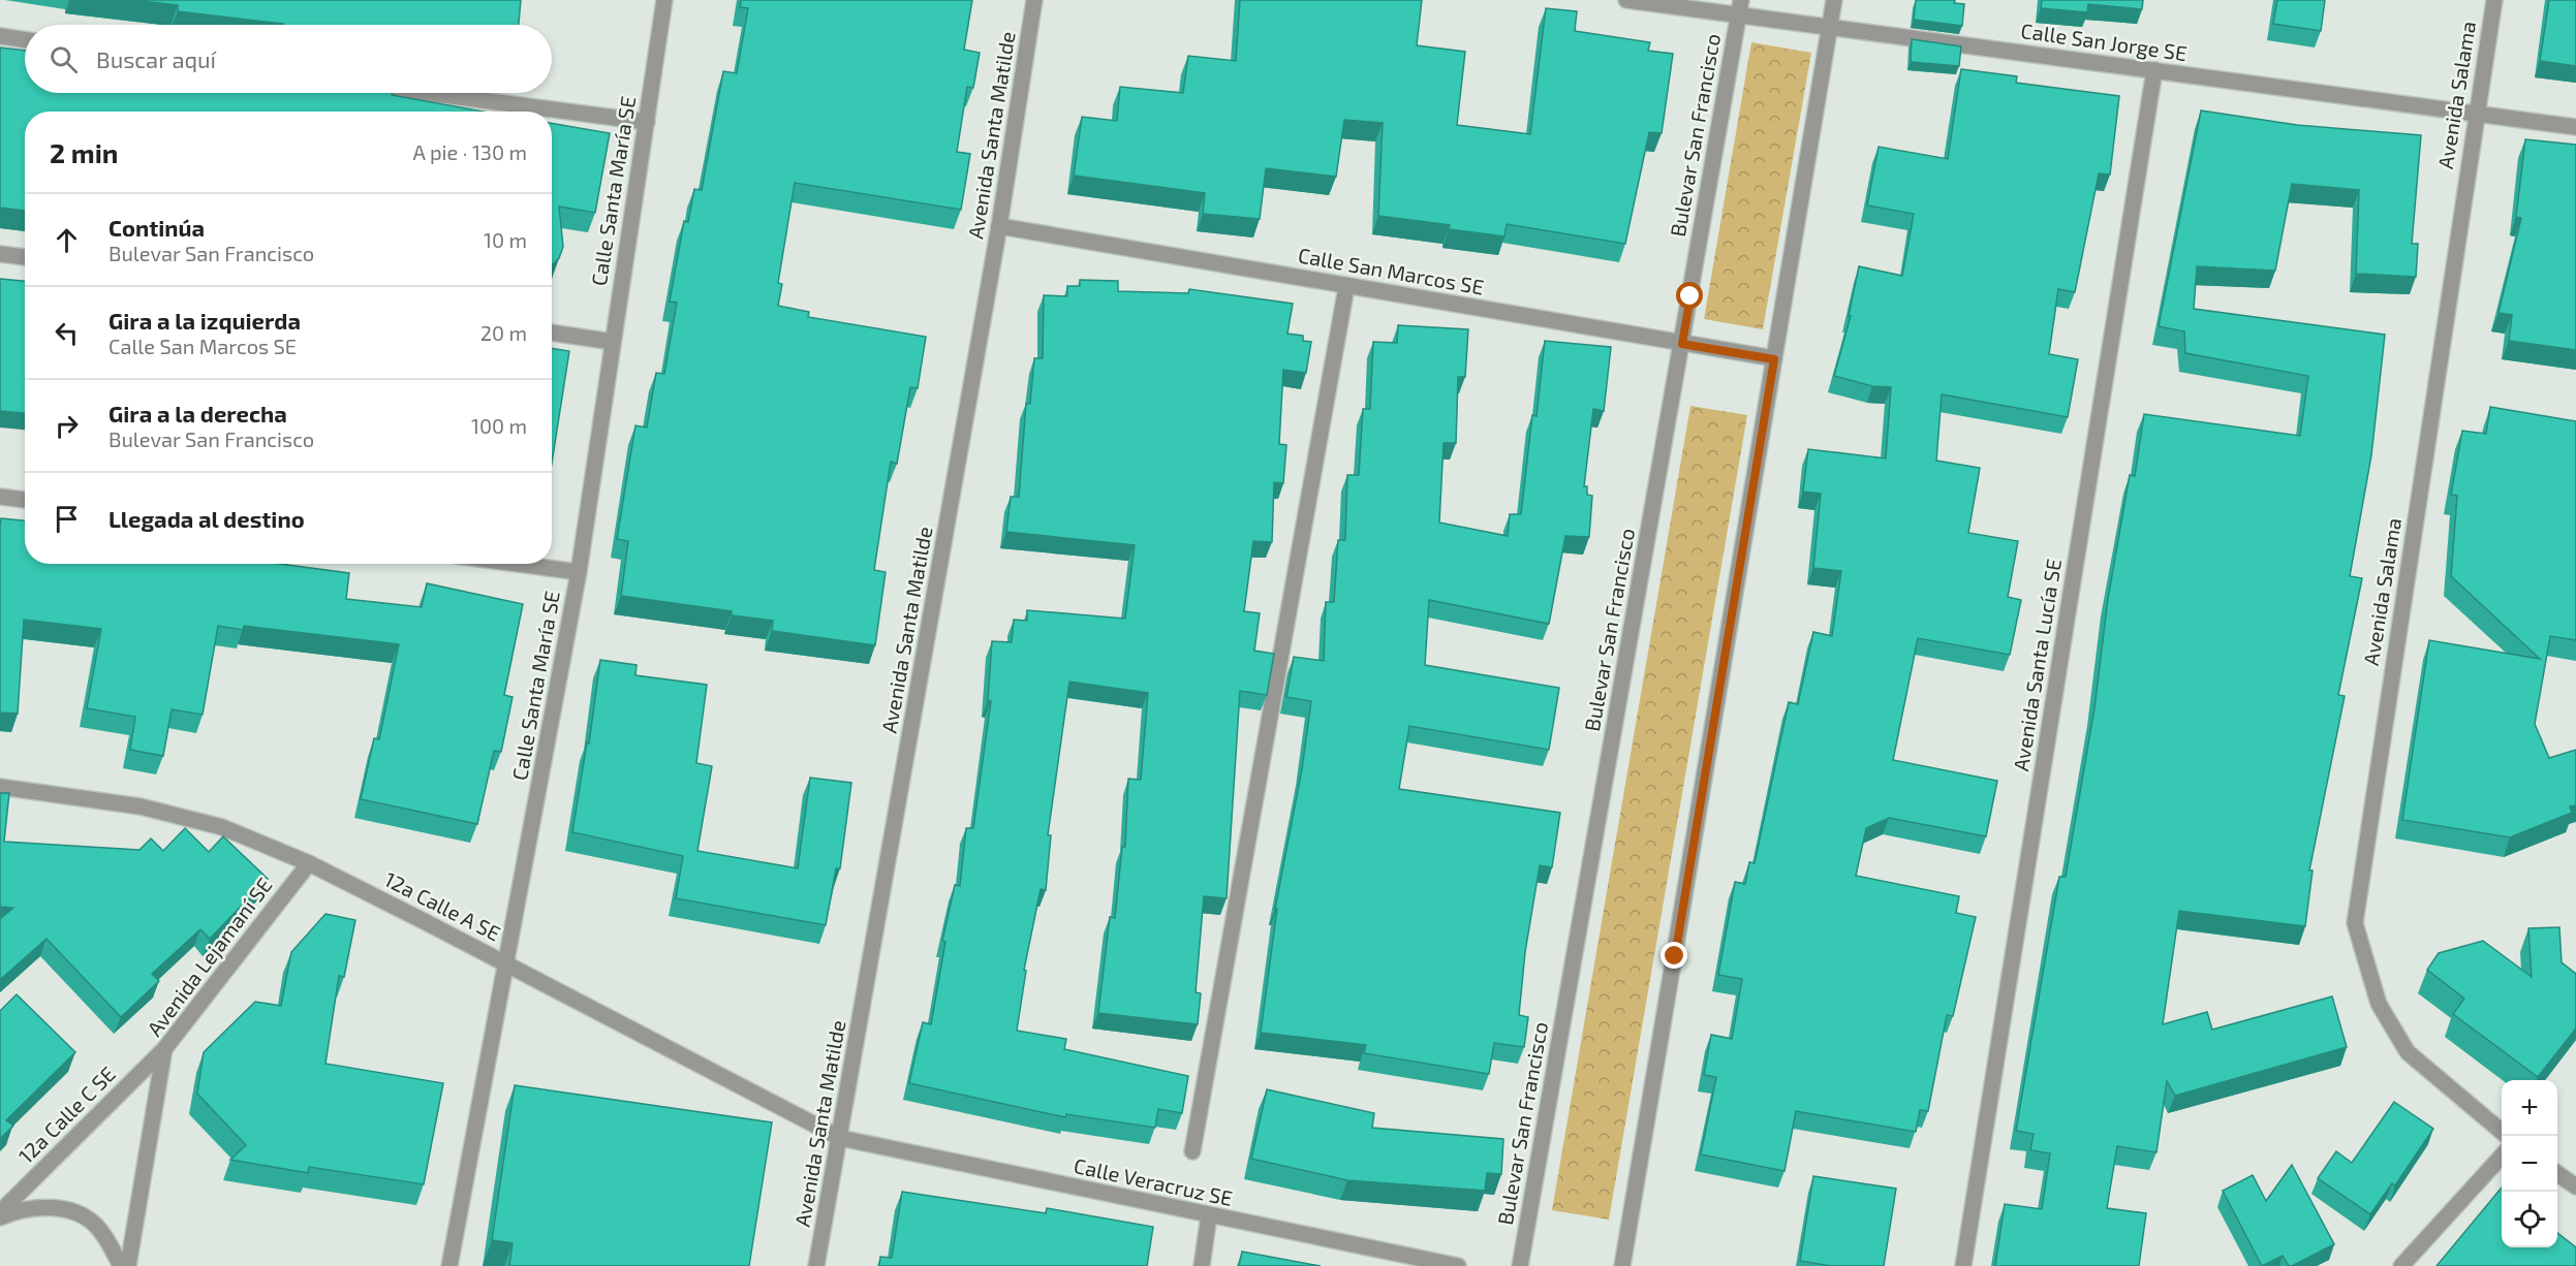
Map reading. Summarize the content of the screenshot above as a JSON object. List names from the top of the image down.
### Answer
{
  "streets": {
    "street": [
      "Calle San Jorge SE",
      "Avenida Salama",
      "Avenida Santa Matilde",
      "Bulevar San Francisco",
      "Calle Santa María SE",
      "Calle San Marcos SE",
      "Avenida Santa Lucía SE",
      "12a Calle A SE",
      "Avenida Lejamaní SE",
      "12a Calle C SE",
      "Calle Veracruz SE"
    ]
  },
  "crossings": [
    ["Calle San Jorge SE", "Avenida Salama"],
    ["Calle San Jorge SE", "Bulevar San Francisco"],
    ["Calle San Jorge SE", "Avenida Santa Lucía SE"],
    ["Avenida Santa Matilde", "Calle San Marcos SE"],
    ["Avenida Santa Matilde", "12a Calle A SE"],
    ["Avenida Santa Matilde", "Calle Veracruz SE"],
    ["Bulevar San Francisco", "Calle San Marcos SE"],
    ["Calle Santa María SE", "12a Calle A SE"],
    ["12a Calle A SE", "Avenida Lejamaní SE"],
    ["12a Calle A SE", "Calle Veracruz SE"],
    ["Avenida Lejamaní SE", "12a Calle C SE"]
  ],
  "page": {
    "search": "Buscar aquí",
    "heading": ["2 min", "A pie · 130 m"],
    "list": [
      ["Continúa", "Bulevar San Francisco", "10 m"],
      ["Gira a la izquierda", "Calle San Marcos SE", "20 m"],
      ["Gira a la derecha", "Bulevar San Francisco", "100 m"],
      "Llegada al destino"
    ],
    "map_buttons": ["+", "−"]
  }
}
